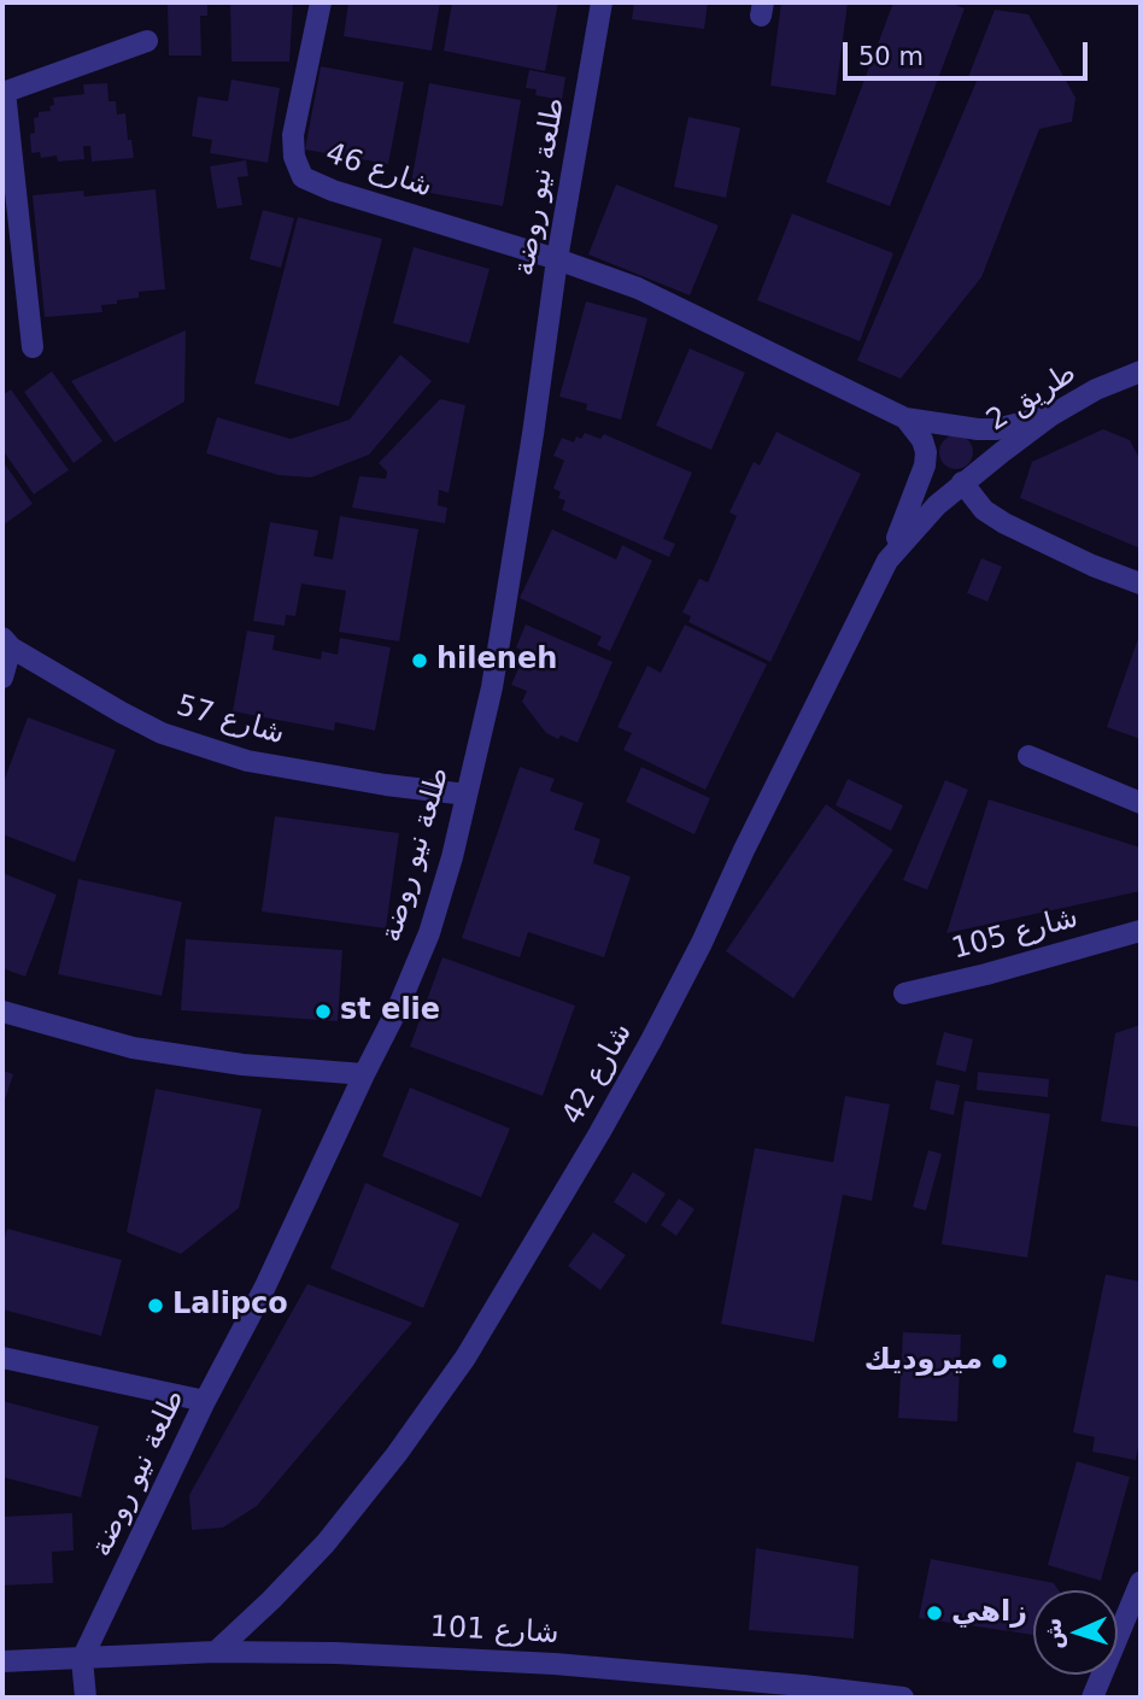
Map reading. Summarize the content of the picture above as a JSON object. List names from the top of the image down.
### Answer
{
  "streets": {
    "street": [
      "شارع 46",
      "طلعة نيو روضة",
      "طريق 2",
      "شارع 57",
      "شارع 105",
      "شارع 42",
      "شارع 101"
    ]
  },
  "crossings": [
    ["شارع 46", "طلعة نيو روضة"],
    ["طلعة نيو روضة", "شارع 57"],
    ["طلعة نيو روضة", "شارع 101"],
    ["طريق 2", "شارع 42"],
    ["شارع 42", "شارع 101"]
  ],
  "places": [
    "hileneh",
    "st elie",
    "Lalipco",
    "ميروديك",
    "زاهي"
  ],
  "scale_bar": "50 m",
  "north": "left"
}
